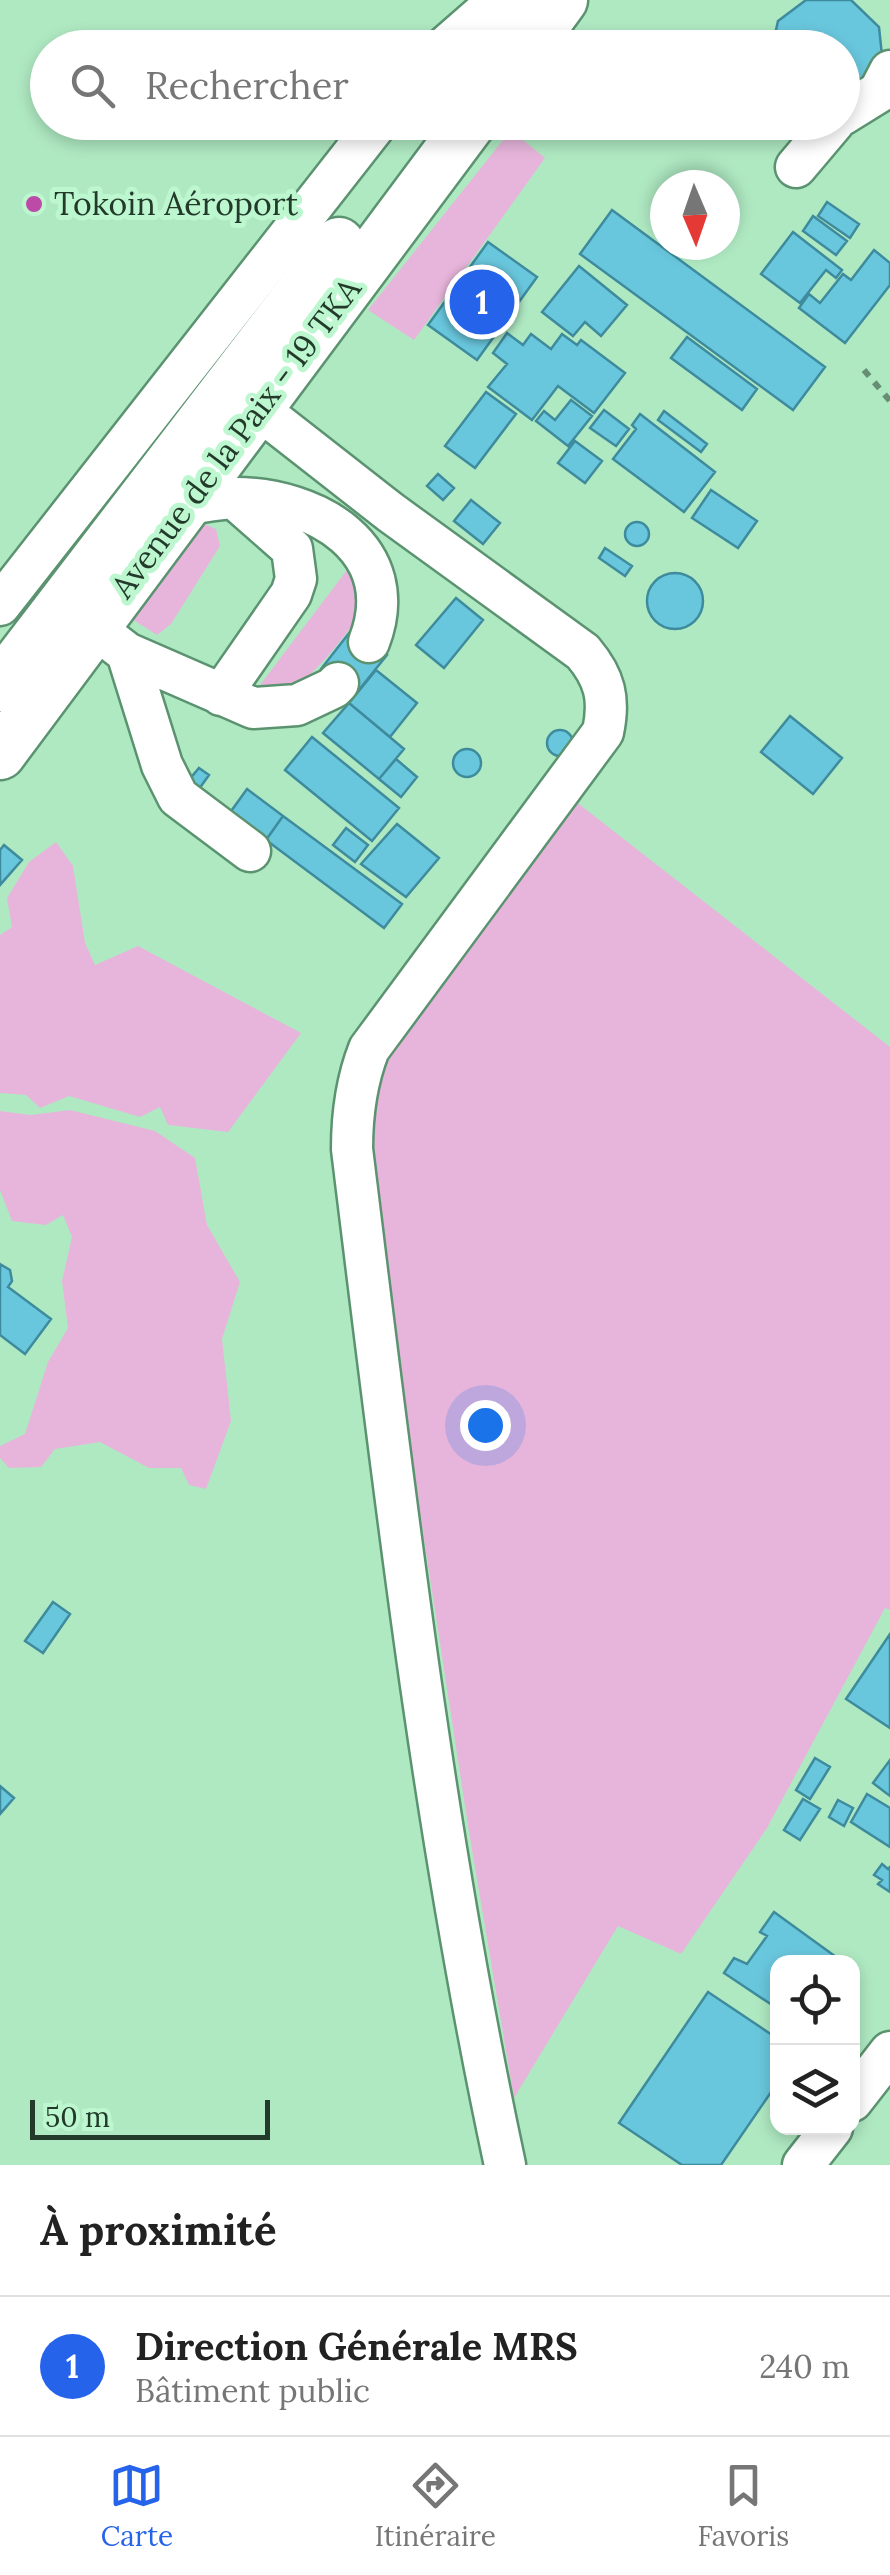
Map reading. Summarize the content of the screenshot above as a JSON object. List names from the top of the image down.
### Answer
{
  "streets": {
    "main road": ["Avenue de la Paix - 19 TKA"]
  },
  "places": ["Tokoin Aéroport"],
  "scale_bar": "50 m",
  "north": "bottom",
  "page": {
    "search": "Rechercher",
    "pins": "1",
    "scale": "50 m",
    "heading": "À proximité",
    "list": [
      {
        "mark": "1",
        "name": "Direction Générale MRS",
        "note": "Bâtiment public",
        "value": "240 m"
      }
    ],
    "nav": ["Carte", "Itinéraire", "Favoris"]
  }
}
